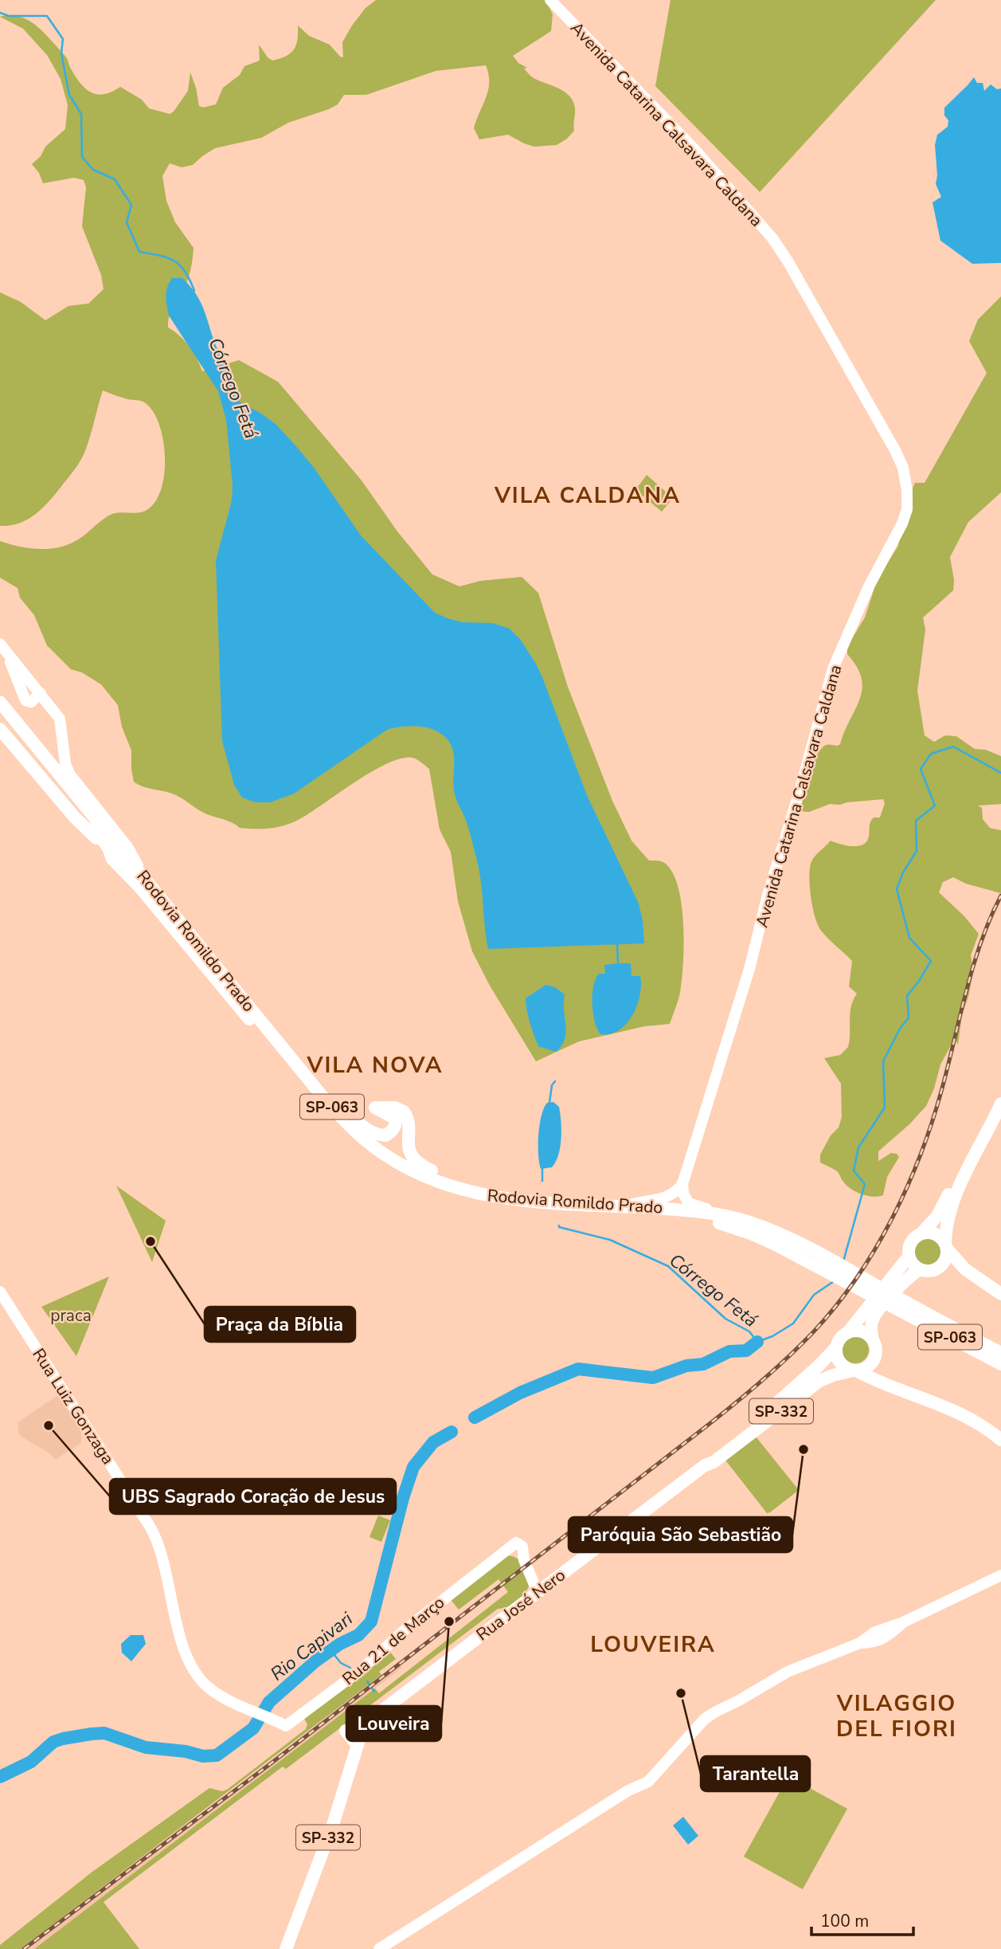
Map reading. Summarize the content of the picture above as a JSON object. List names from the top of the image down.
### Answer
{
  "streets": {
    "main road": [
      "Rodovia Romildo Prado",
      "SP-063",
      "SP-332",
      "Rua José Nero"
    ],
    "street": ["Avenida Catarina Calsavara Caldana", "Rua Luiz Gonzaga", "Rua 21 de Março"]
  },
  "crossings": [
    ["Rua Luiz Gonzaga", "Rua 21 de Março"],
    ["SP-332", "Rua José Nero"],
    ["Rua José Nero", "Rua 21 de Março"]
  ],
  "districts": [
    "VILA CALDANA",
    "VILA NOVA",
    "LOUVEIRA",
    "VILAGGIO DEL FIORI"
  ],
  "water": ["Córrego Fetá", "Rio Capivari"],
  "parks": ["praca"],
  "places": [
    "Praça da Bíblia",
    "UBS Sagrado Coração de Jesus",
    "Paróquia São Sebastião",
    "Louveira",
    "Tarantella"
  ],
  "scale_bar": "100 m"
}
